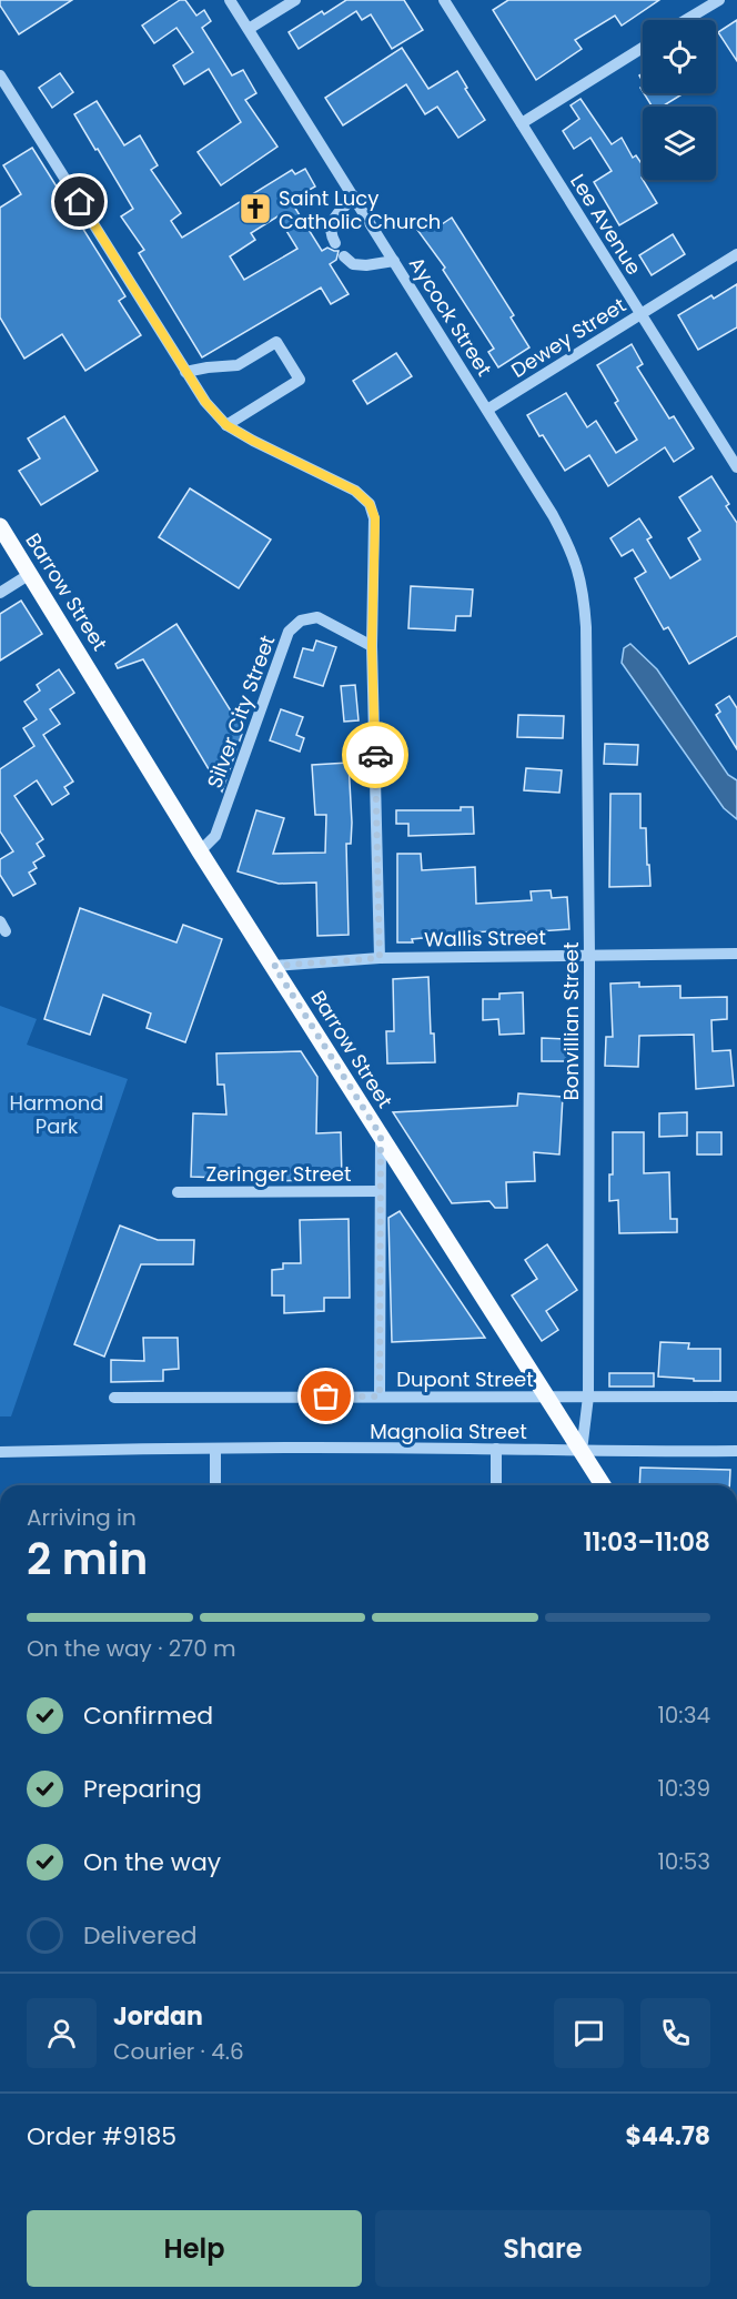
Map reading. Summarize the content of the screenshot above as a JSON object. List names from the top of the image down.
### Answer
{
  "streets": {
    "main road": ["Barrow Street"],
    "street": [
      "Lee Avenue",
      "Aycock Street",
      "Dewey Street",
      "Silver City Street",
      "Wallis Street",
      "Bonvillian Street",
      "Zeringer Street",
      "Dupont Street",
      "Magnolia Street"
    ]
  },
  "crossings": [
    ["Lee Avenue", "Dewey Street"],
    ["Aycock Street", "Dewey Street"],
    ["Aycock Street", "Bonvillian Street"],
    ["Barrow Street", "Silver City Street"],
    ["Barrow Street", "Wallis Street"],
    ["Barrow Street", "Bonvillian Street"],
    ["Barrow Street", "Dupont Street"],
    ["Barrow Street", "Magnolia Street"],
    ["Wallis Street", "Bonvillian Street"],
    ["Bonvillian Street", "Dupont Street"],
    ["Bonvillian Street", "Magnolia Street"]
  ],
  "parks": ["Harmond Park"],
  "places": {
    "church": ["Saint Lucy Catholic Church"]
  },
  "page": {
    "heading": ["2 min", "Arriving in", "11:03–11:08"],
    "panel": [
      "Jordan",
      "Courier · 4.6",
      "Order #9185",
      "$44.78"
    ],
    "bar": "On the way · 270 m",
    "list": [
      ["Confirmed", "10:34"],
      ["Preparing", "10:39"],
      ["On the way", "10:53"],
      "Delivered"
    ],
    "buttons": ["Help", "Share"]
  }
}
